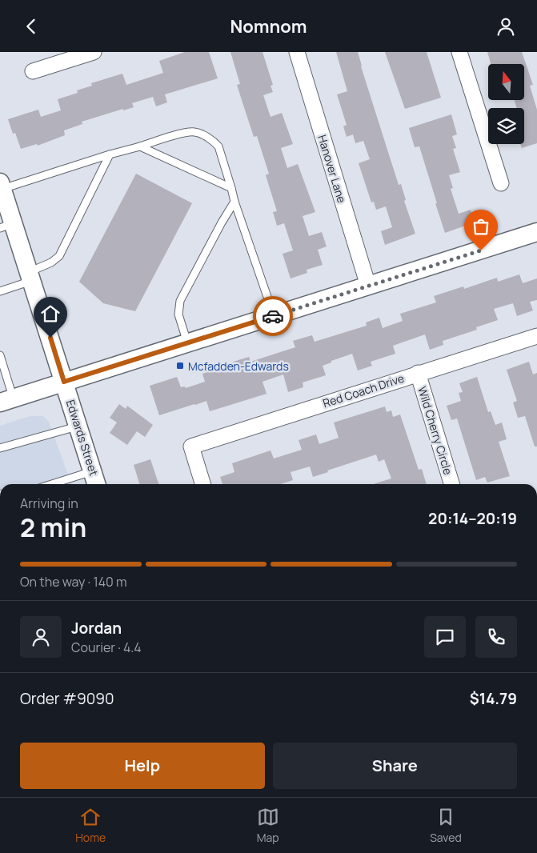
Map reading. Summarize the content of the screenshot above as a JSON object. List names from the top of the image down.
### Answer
{
  "streets": {
    "street": [
      "Hanover Lane",
      "Red Coach Drive",
      "Wild Cherry Circle",
      "Edwards Street"
    ]
  },
  "crossings": [
    ["Red Coach Drive", "Wild Cherry Circle"]
  ],
  "places": {
    "transit": ["Mcfadden-Edwards"]
  },
  "north": "top",
  "page": {
    "header": "Nomnom",
    "heading": ["2 min", "Arriving in", "20:14–20:19"],
    "panel": [
      "Jordan",
      "Courier · 4.4",
      "Order #9090",
      "$14.79"
    ],
    "bar": "On the way · 140 m",
    "buttons": ["Help", "Share"],
    "tabs": ["Home", "Map", "Saved"]
  }
}
